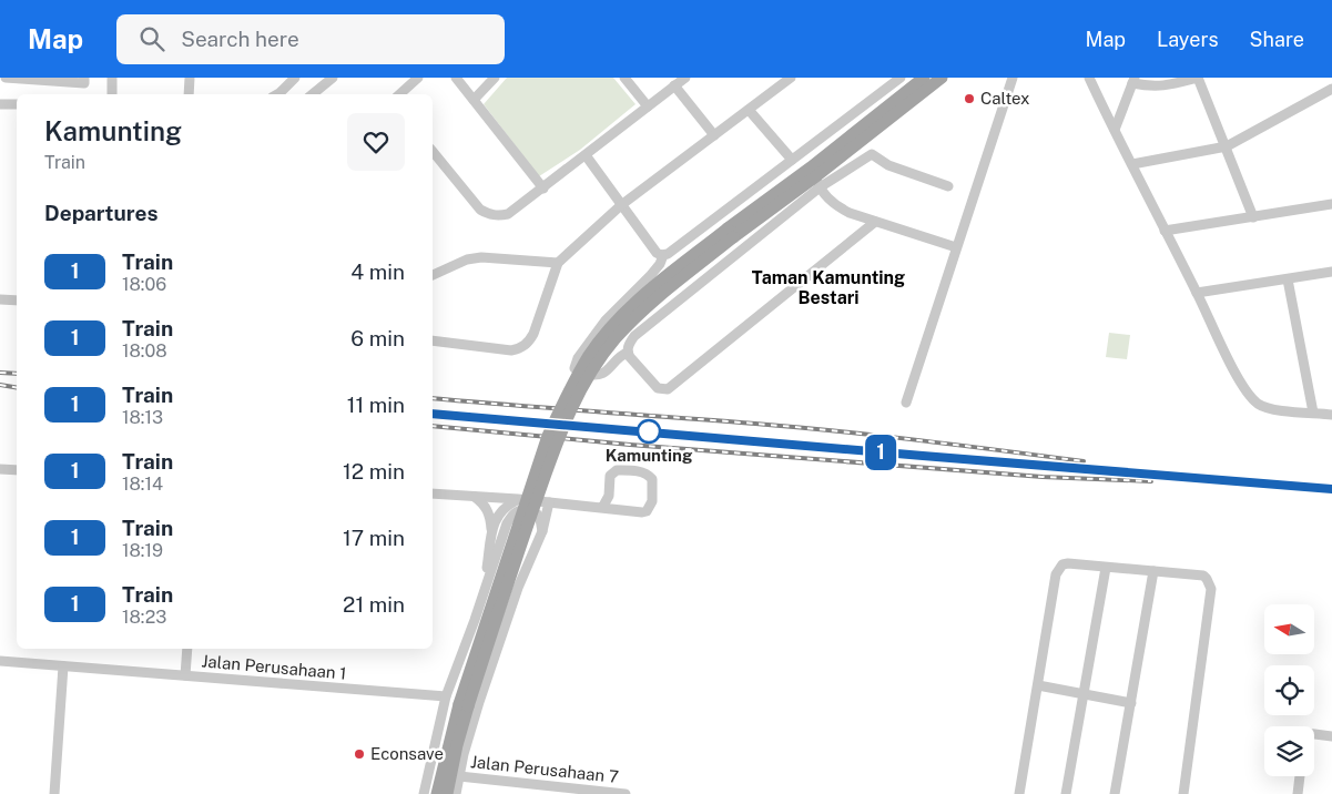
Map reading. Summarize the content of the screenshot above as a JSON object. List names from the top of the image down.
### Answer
{
  "streets": {
    "street": ["Jalan Perusahaan 1", "Jalan Perusahaan 7"]
  },
  "districts": ["Taman Kamunting Bestari"],
  "places": ["Caltex", "Kamunting", "Econsave"],
  "north": "left",
  "page": {
    "header": "Map",
    "search": "Search here",
    "nav": ["Map", "Layers", "Share"],
    "on_map": "1",
    "heading": [
      ["Kamunting", "Train"],
      "Departures"
    ],
    "list": [
      {
        "mark": "1",
        "name": "Train",
        "note": "18:06",
        "value": "4 min"
      },
      {
        "mark": "1",
        "name": "Train",
        "note": "18:08",
        "value": "6 min"
      },
      {
        "mark": "1",
        "name": "Train",
        "note": "18:13",
        "value": "11 min"
      },
      {
        "mark": "1",
        "name": "Train",
        "note": "18:14",
        "value": "12 min"
      },
      {
        "mark": "1",
        "name": "Train",
        "note": "18:19",
        "value": "17 min"
      },
      {
        "mark": "1",
        "name": "Train",
        "note": "18:23",
        "value": "21 min"
      }
    ]
  }
}
